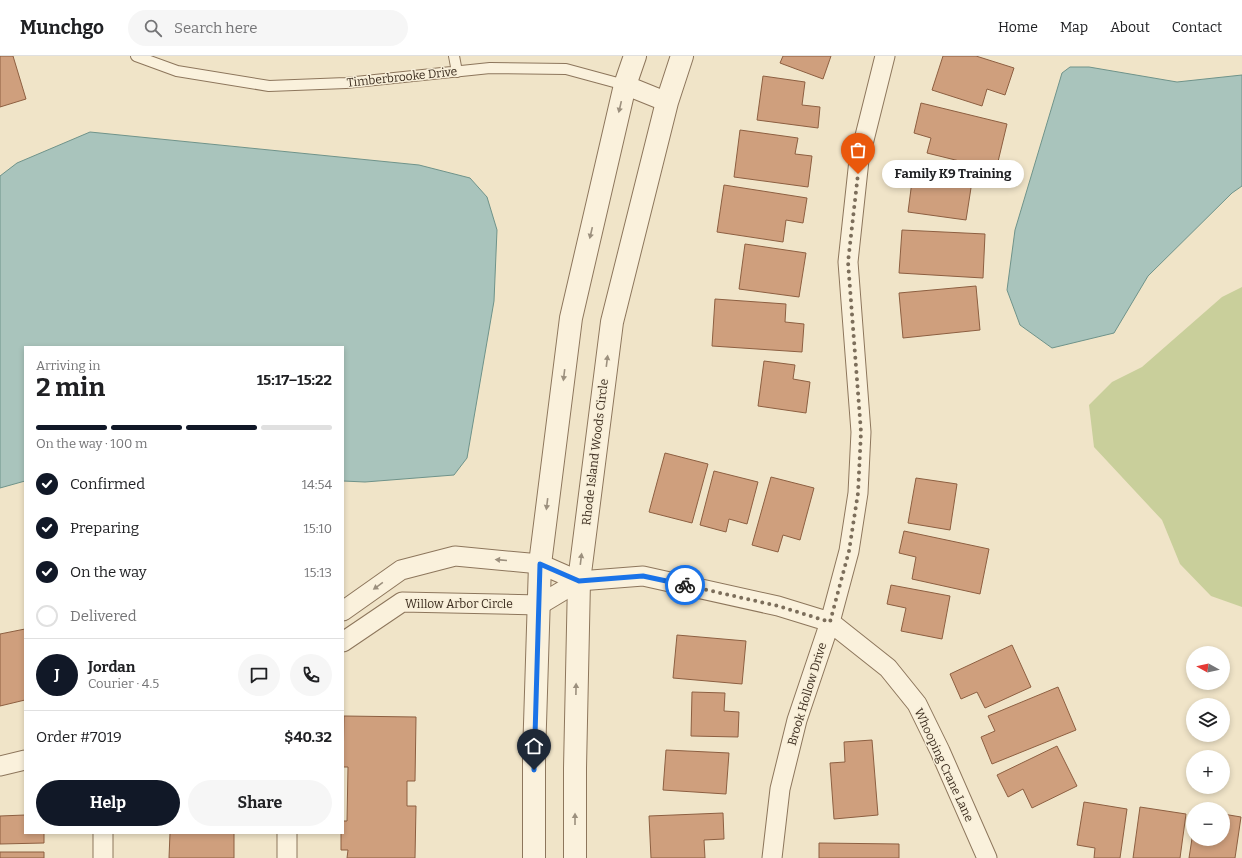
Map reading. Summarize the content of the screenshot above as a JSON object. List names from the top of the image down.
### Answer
{
  "streets": {
    "street": [
      "Timberbrooke Drive",
      "Rhode Island Woods Circle",
      "Willow Arbor Circle",
      "Brook Hollow Drive",
      "Whooping Crane Lane"
    ]
  },
  "crossings": [
    ["Timberbrooke Drive", "Rhode Island Woods Circle"],
    ["Rhode Island Woods Circle", "Whooping Crane Lane"],
    ["Brook Hollow Drive", "Whooping Crane Lane"]
  ],
  "places": ["Family K9 Training"],
  "north": "left",
  "page": {
    "header": "Munchgo",
    "search": "Search here",
    "nav": [
      "Home",
      "Map",
      "About",
      "Contact"
    ],
    "bubble": "Family K9 Training",
    "heading": ["2 min", "Arriving in", "15:17–15:22"],
    "panel": [
      "Jordan",
      "Courier · 4.5",
      "Order #7019",
      "$40.32"
    ],
    "bar": "On the way · 100 m",
    "list": [
      ["Confirmed", "14:54"],
      ["Preparing", "15:10"],
      ["On the way", "15:13"],
      "Delivered"
    ],
    "map_buttons": ["+", "−"],
    "round": "J",
    "buttons": ["Help", "Share"]
  }
}
